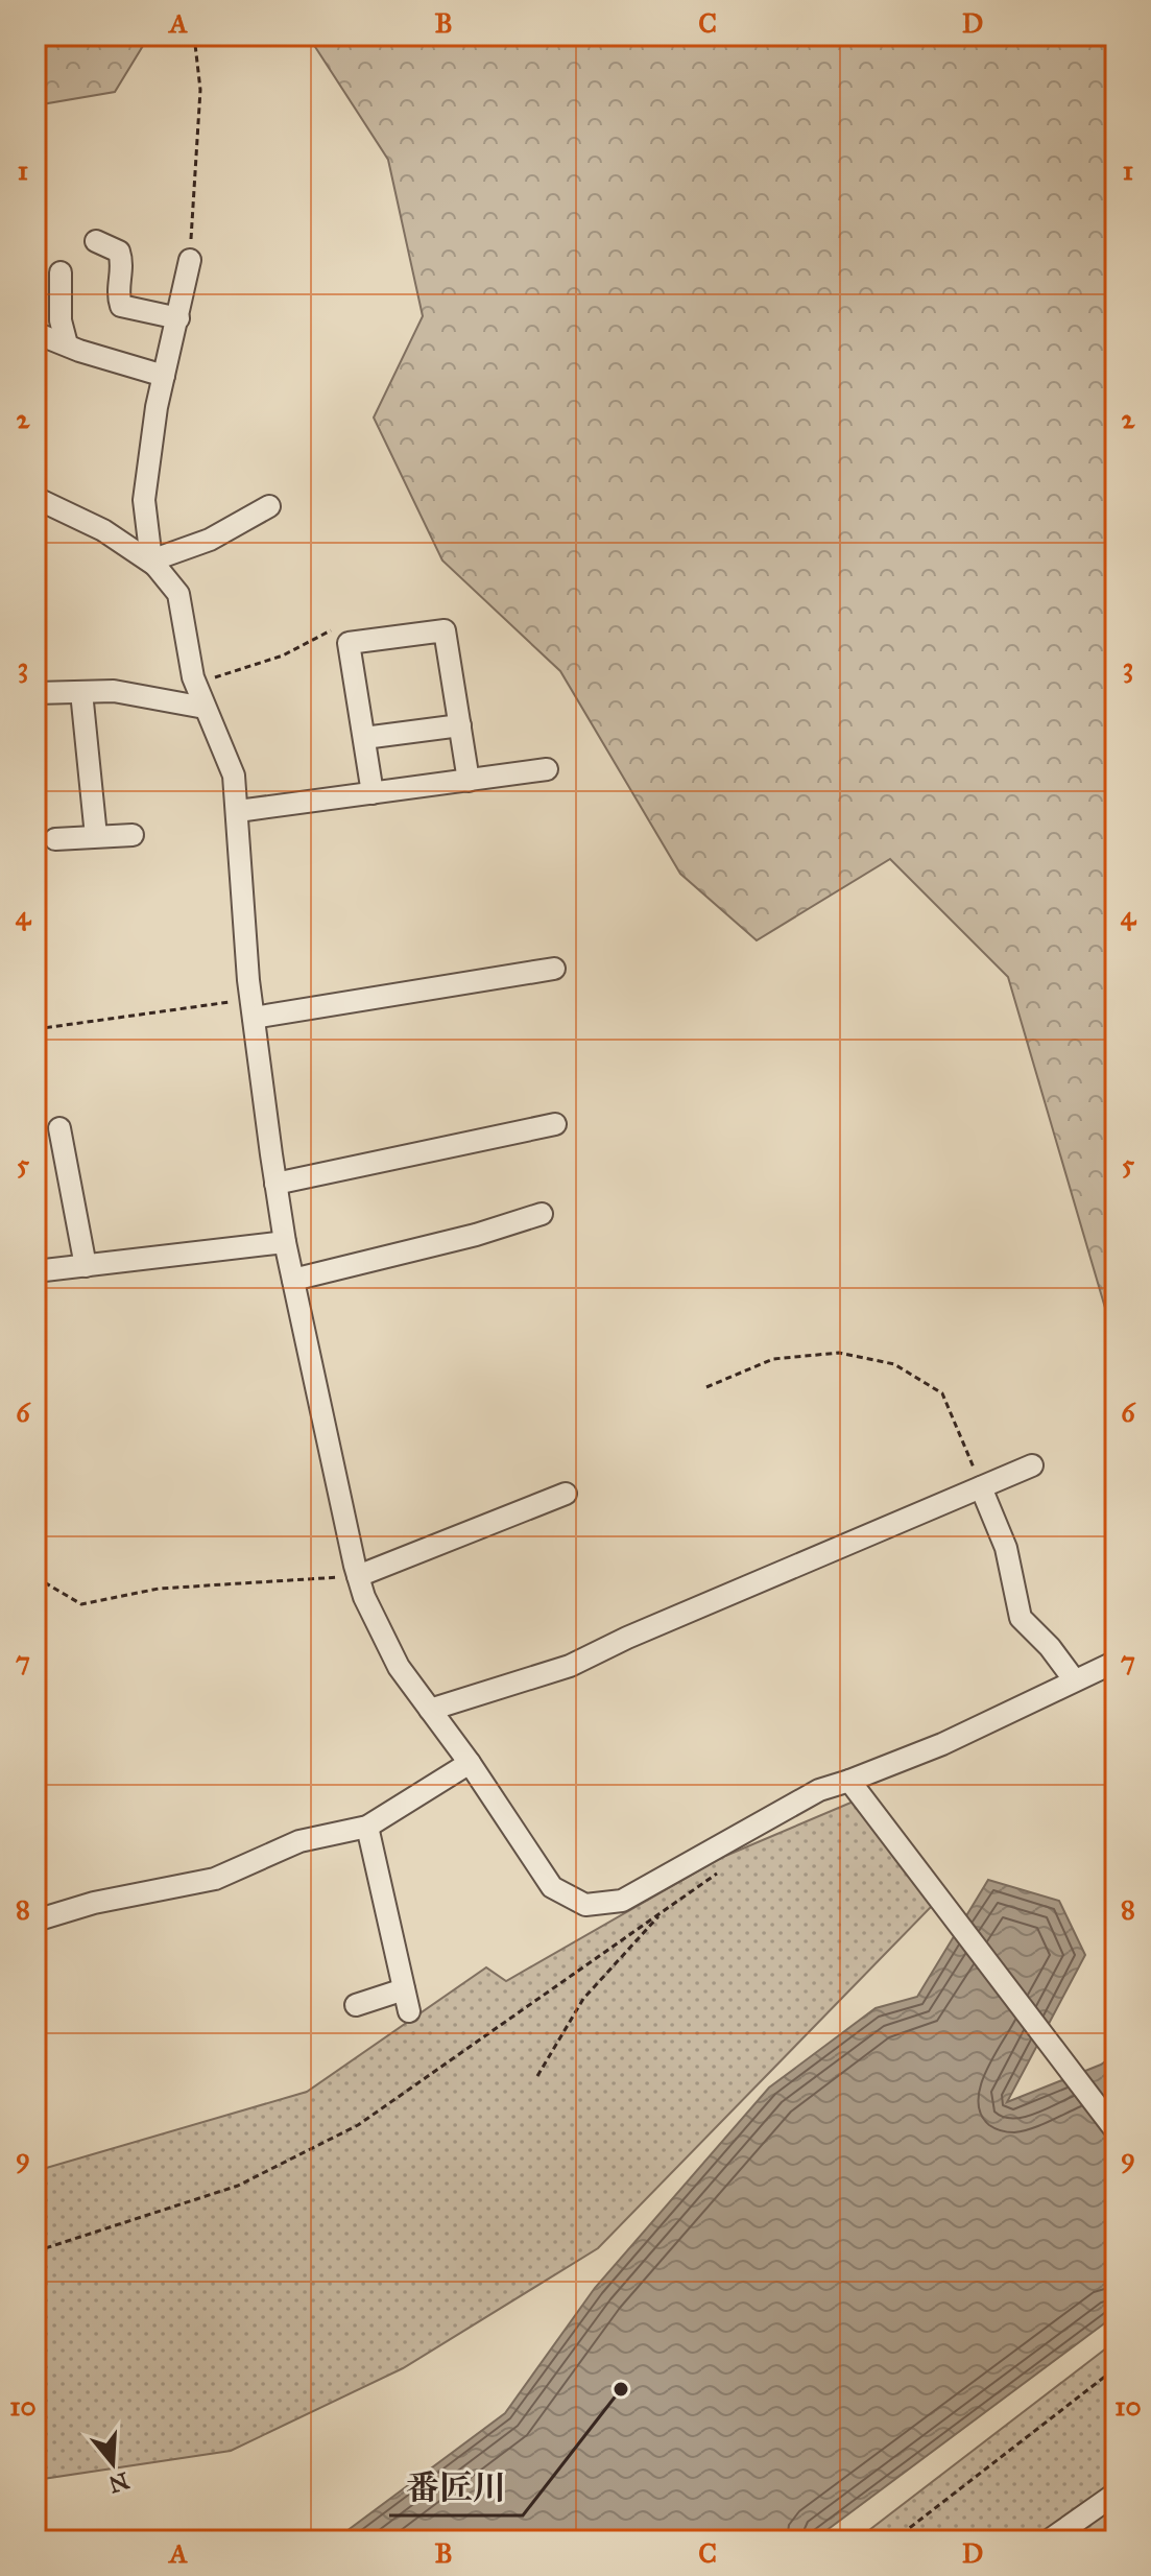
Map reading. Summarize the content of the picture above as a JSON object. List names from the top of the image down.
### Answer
{
  "places": ["番匠川"],
  "north": "bottom",
  "grid": {
    "columns": [
      "A",
      "B",
      "C",
      "D"
    ],
    "rows": [
      "1",
      "2",
      "3",
      "4",
      "5",
      "6",
      "7",
      "8",
      "9",
      "10"
    ]
  }
}
